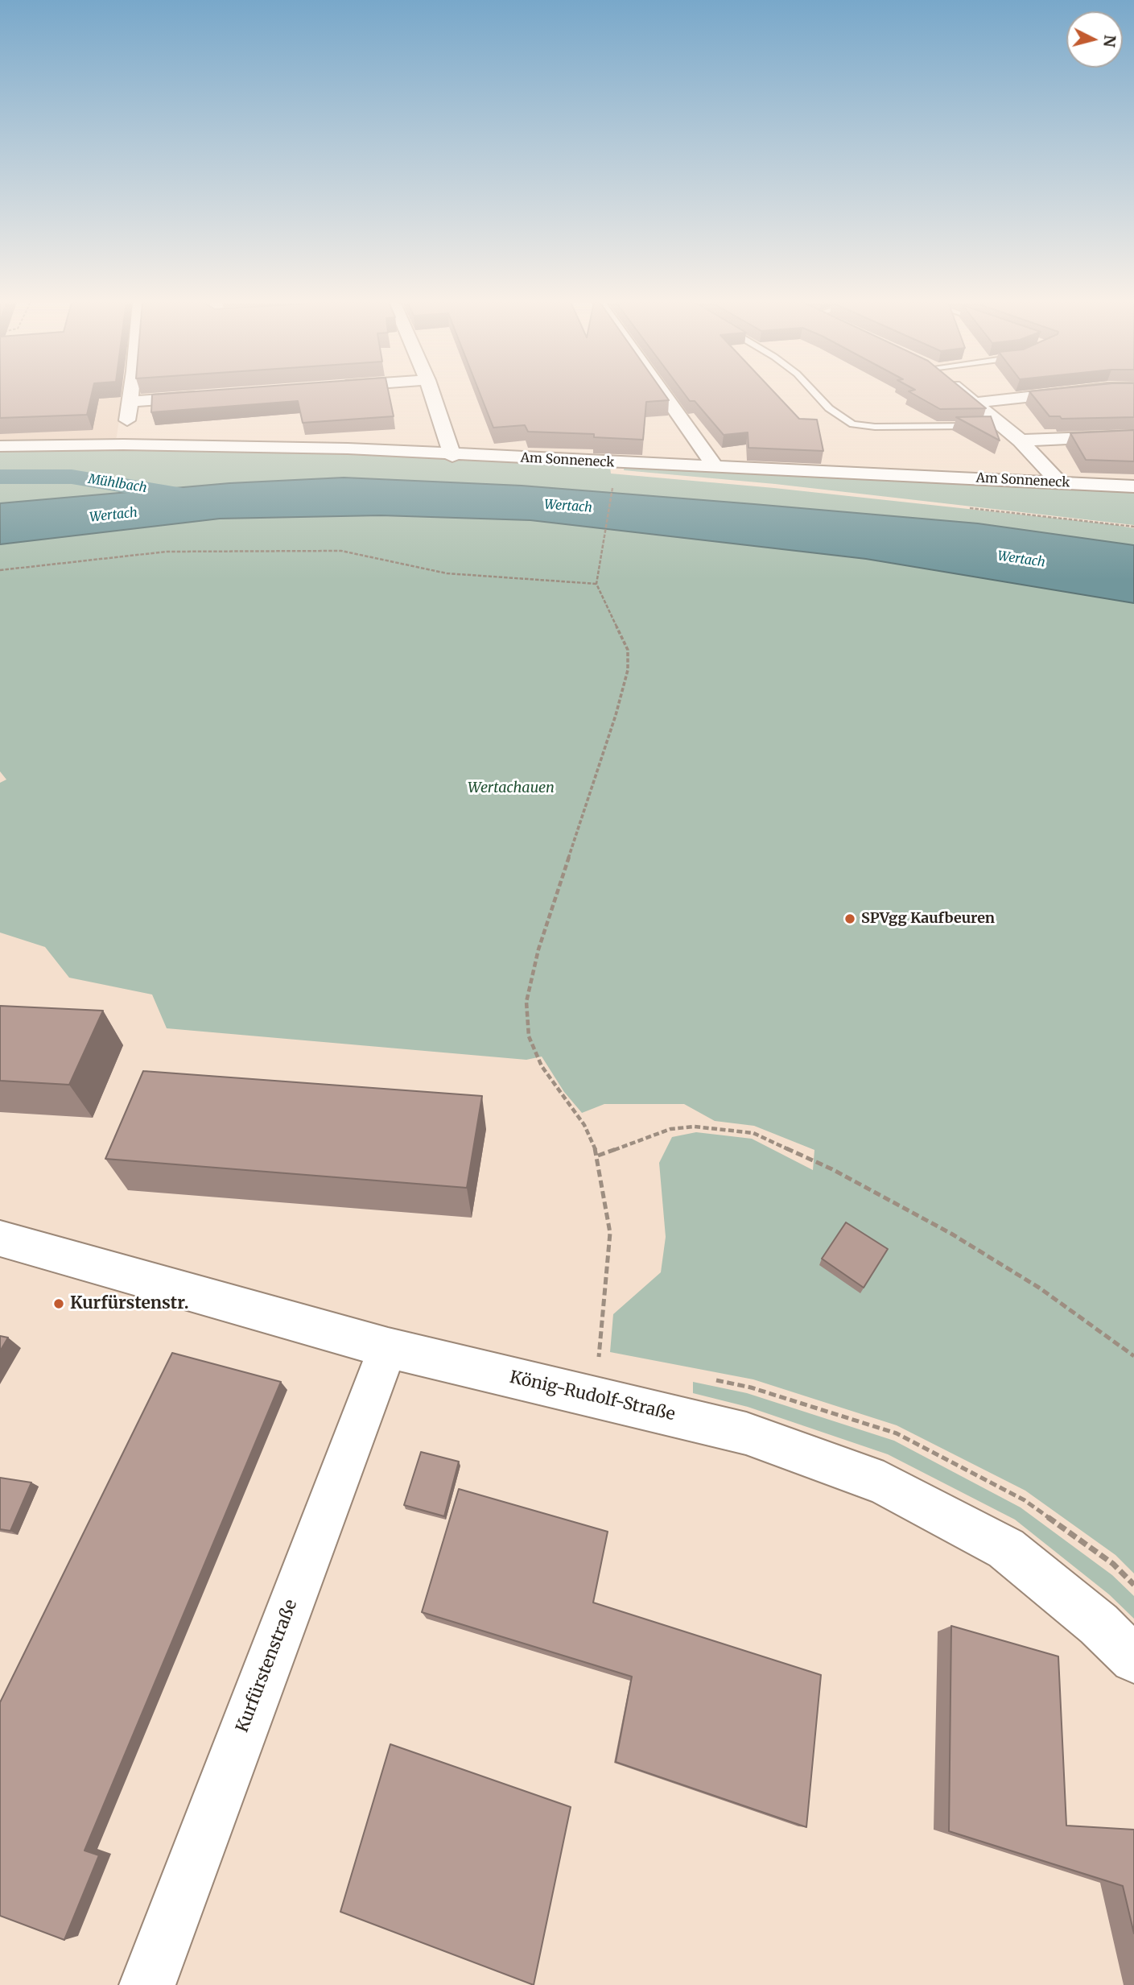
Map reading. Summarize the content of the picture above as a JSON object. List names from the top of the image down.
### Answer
{
  "streets": {
    "street": ["Am Sonneneck", "König-Rudolf-Straße", "Kurfürstenstraße"]
  },
  "crossings": [
    ["König-Rudolf-Straße", "Kurfürstenstraße"]
  ],
  "water": ["Mühlbach", "Wertach"],
  "parks": ["Wertachauen"],
  "places": ["SPVgg Kaufbeuren", "Kurfürstenstr."],
  "north": "right"
}
